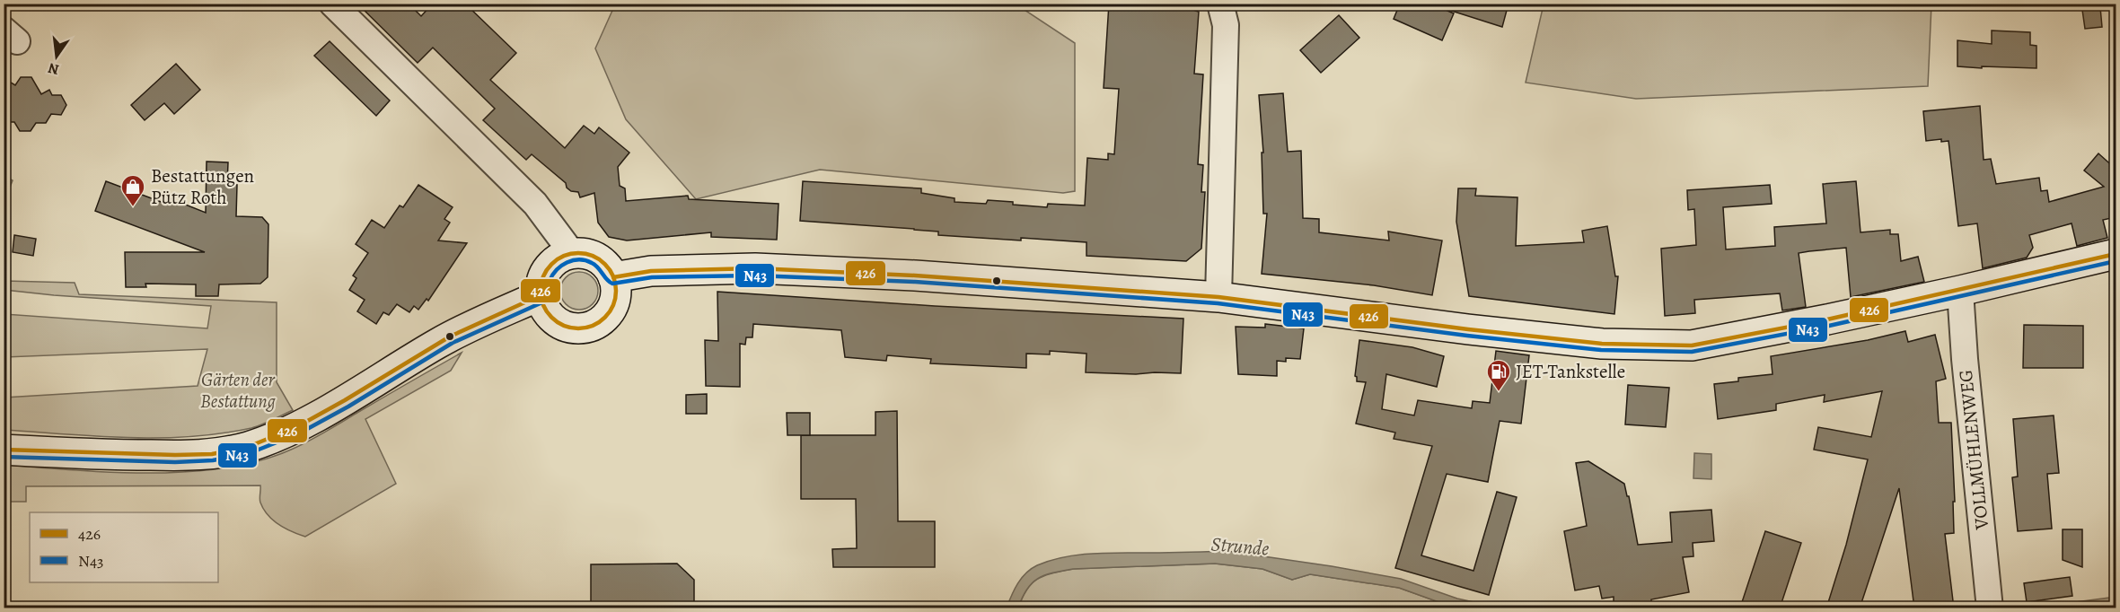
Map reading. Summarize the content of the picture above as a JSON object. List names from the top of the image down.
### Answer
{
  "streets": {
    "street": ["VOLLMÜHLENWEG"]
  },
  "water": ["Strunde"],
  "parks": ["Gärten der Bestattung"],
  "places": {
    "shop": ["Bestattungen Pütz Roth"],
    "fuel station": ["JET-Tankstelle"]
  },
  "lines": ["transit line 426", "transit line N43"],
  "legend": ["426", "N43"],
  "north": "bottom"
}
